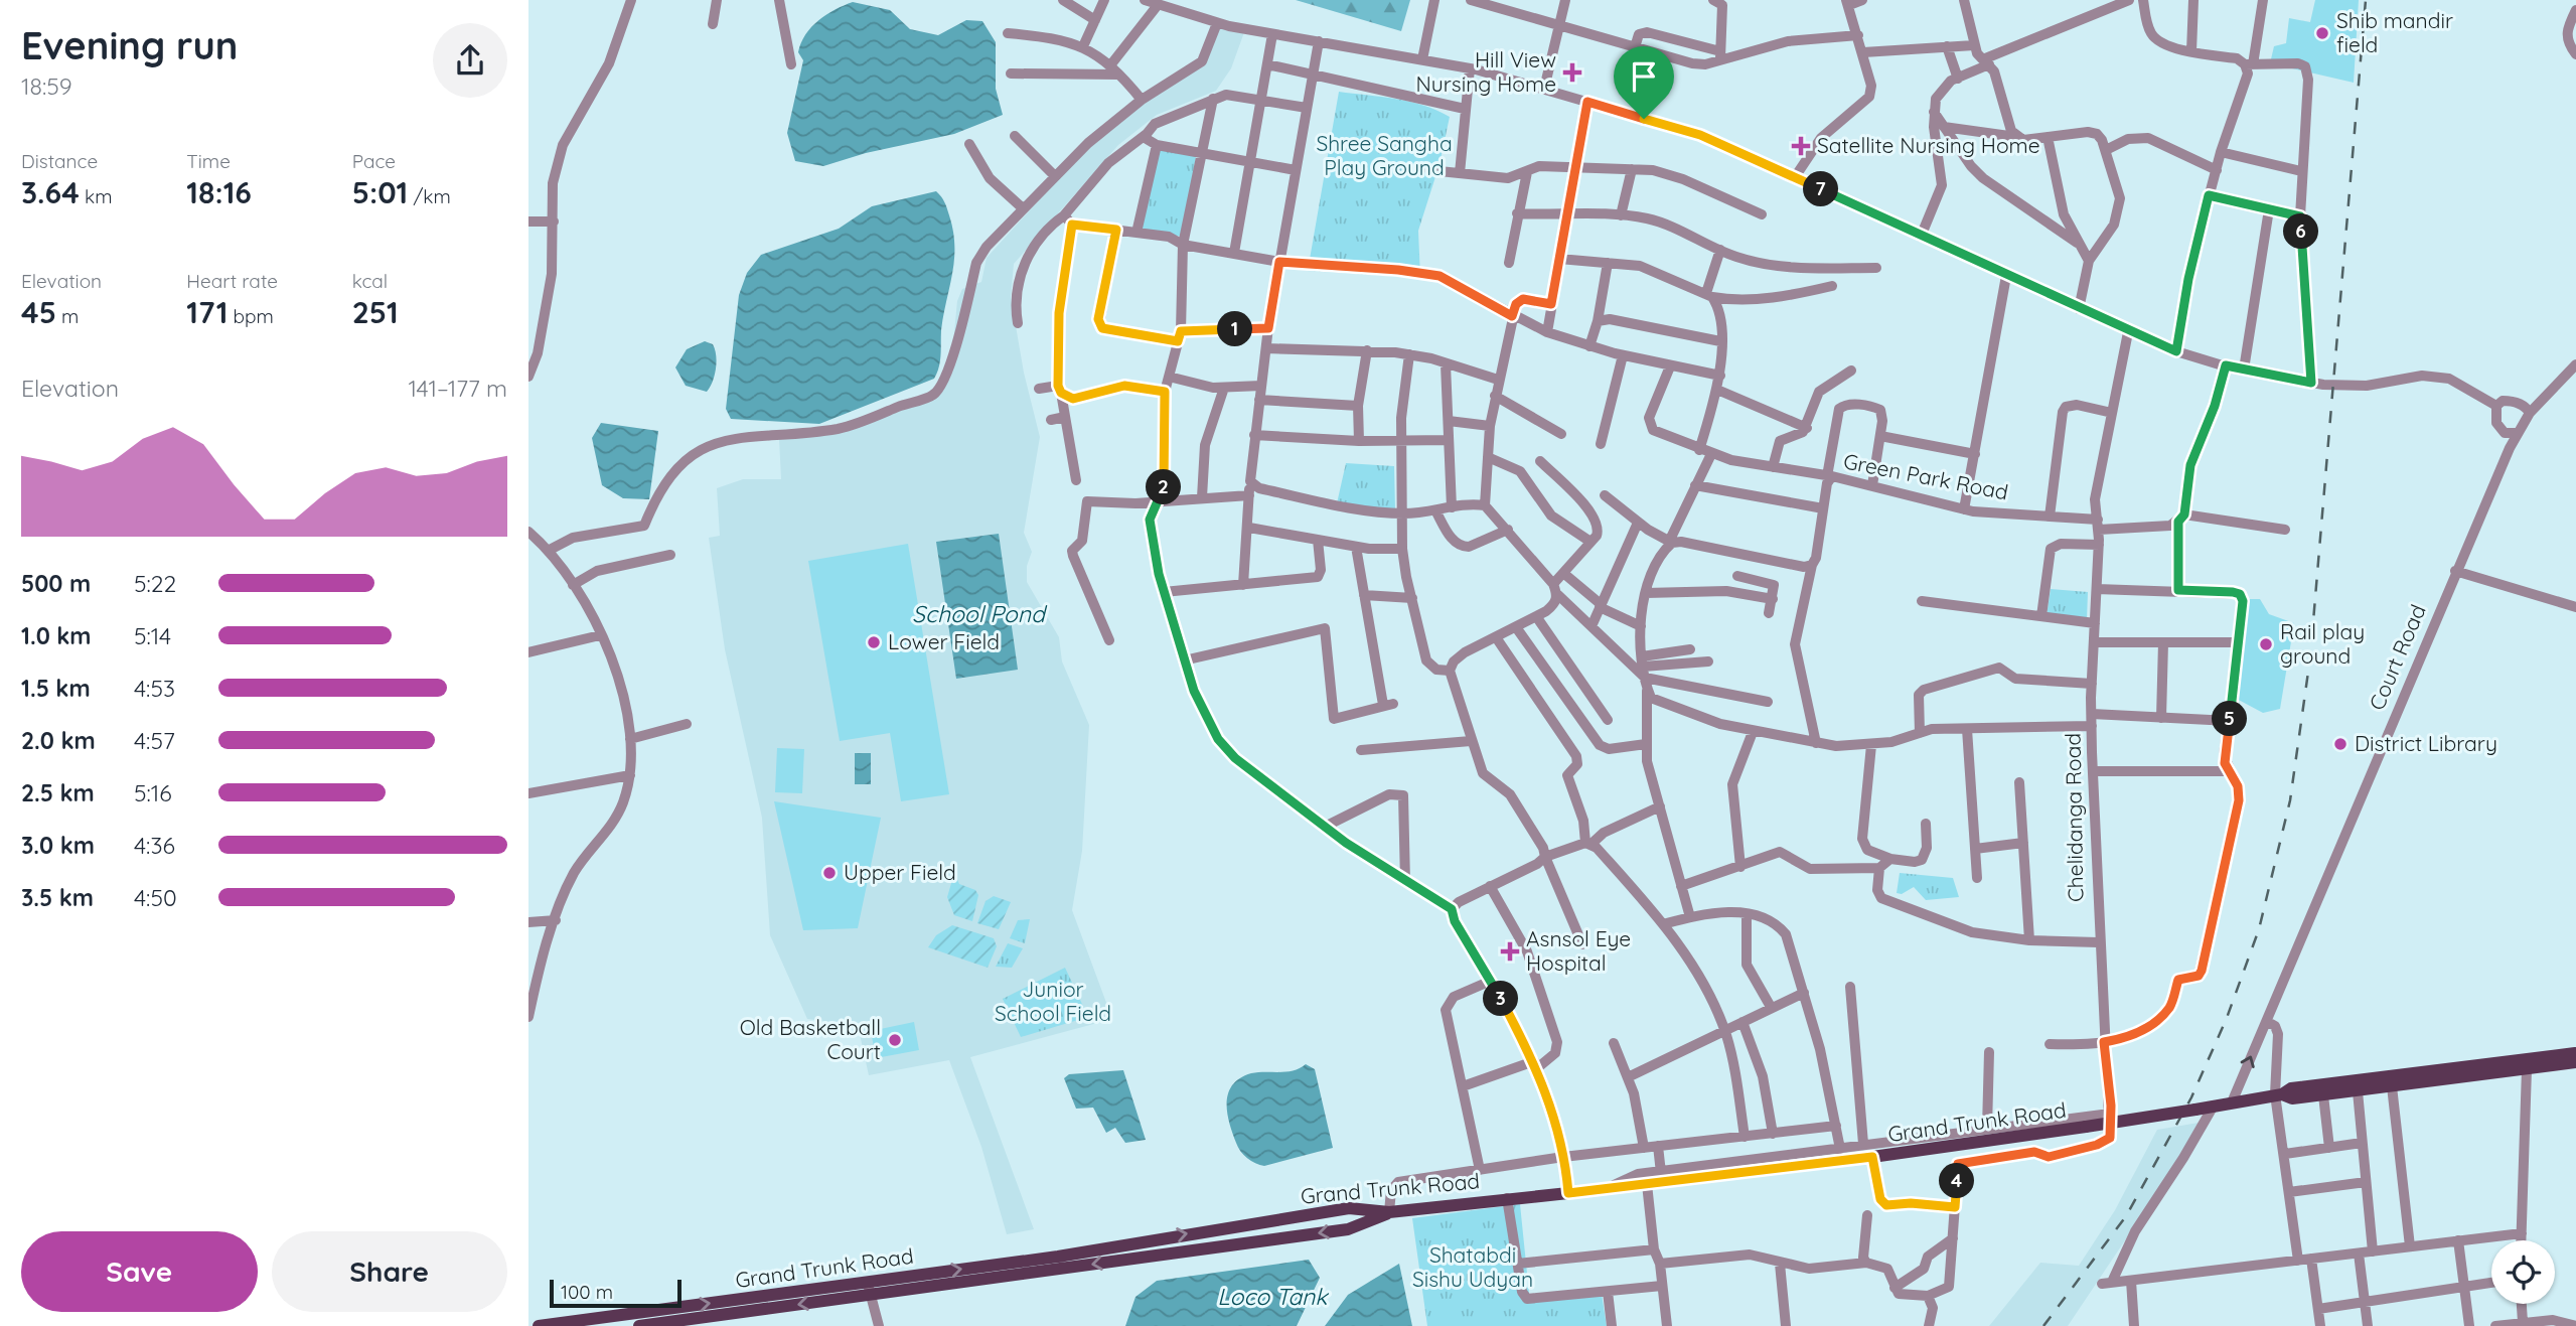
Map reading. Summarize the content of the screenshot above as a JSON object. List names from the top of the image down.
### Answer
{
  "streets": {
    "main road": ["Grand Trunk Road"],
    "street": ["Green Park Road", "Court Road", "Chelidanga Road"]
  },
  "crossings": [
    ["Green Park Road", "Chelidanga Road"],
    ["Court Road", "Grand Trunk Road"]
  ],
  "water": ["School Pond", "Loco Tank"],
  "parks": ["Shree Sangha Play Ground", "Junior School Field", "Shatabdi Sishu Udyan"],
  "places": {
    "other": [
      "Shib mandir field",
      "Lower Field",
      "Rail play ground",
      "District Library",
      "Upper Field",
      "Old Basketball Court"
    ],
    "health": ["Hill View Nursing Home", "Satellite Nursing Home", "Asnsol Eye Hospital"]
  },
  "scale_bar": "100 m",
  "page": {
    "heading": ["Evening run", "18:59"],
    "stats": [
      ["Distance", "3.64 km"],
      ["Time", "18:16"],
      ["Pace", "5:01 /km"],
      ["Elevation", "45 m"],
      ["Heart rate", "171 bpm"],
      ["kcal", "251"]
    ],
    "pins": [
      "7",
      "6",
      "1",
      "2",
      "5",
      "3",
      "4"
    ],
    "chart": ["Elevation", "141–177 m"],
    "list": [
      {
        "name": "500 m",
        "note": "5:22"
      },
      {
        "name": "1.0 km",
        "note": "5:14"
      },
      {
        "name": "1.5 km",
        "note": "4:53"
      },
      {
        "name": "2.0 km",
        "note": "4:57"
      },
      {
        "name": "2.5 km",
        "note": "5:16"
      },
      {
        "name": "3.0 km",
        "note": "4:36"
      },
      {
        "name": "3.5 km",
        "note": "4:50"
      }
    ],
    "buttons": ["Save", "Share"],
    "scale": "100 m"
  }
}
